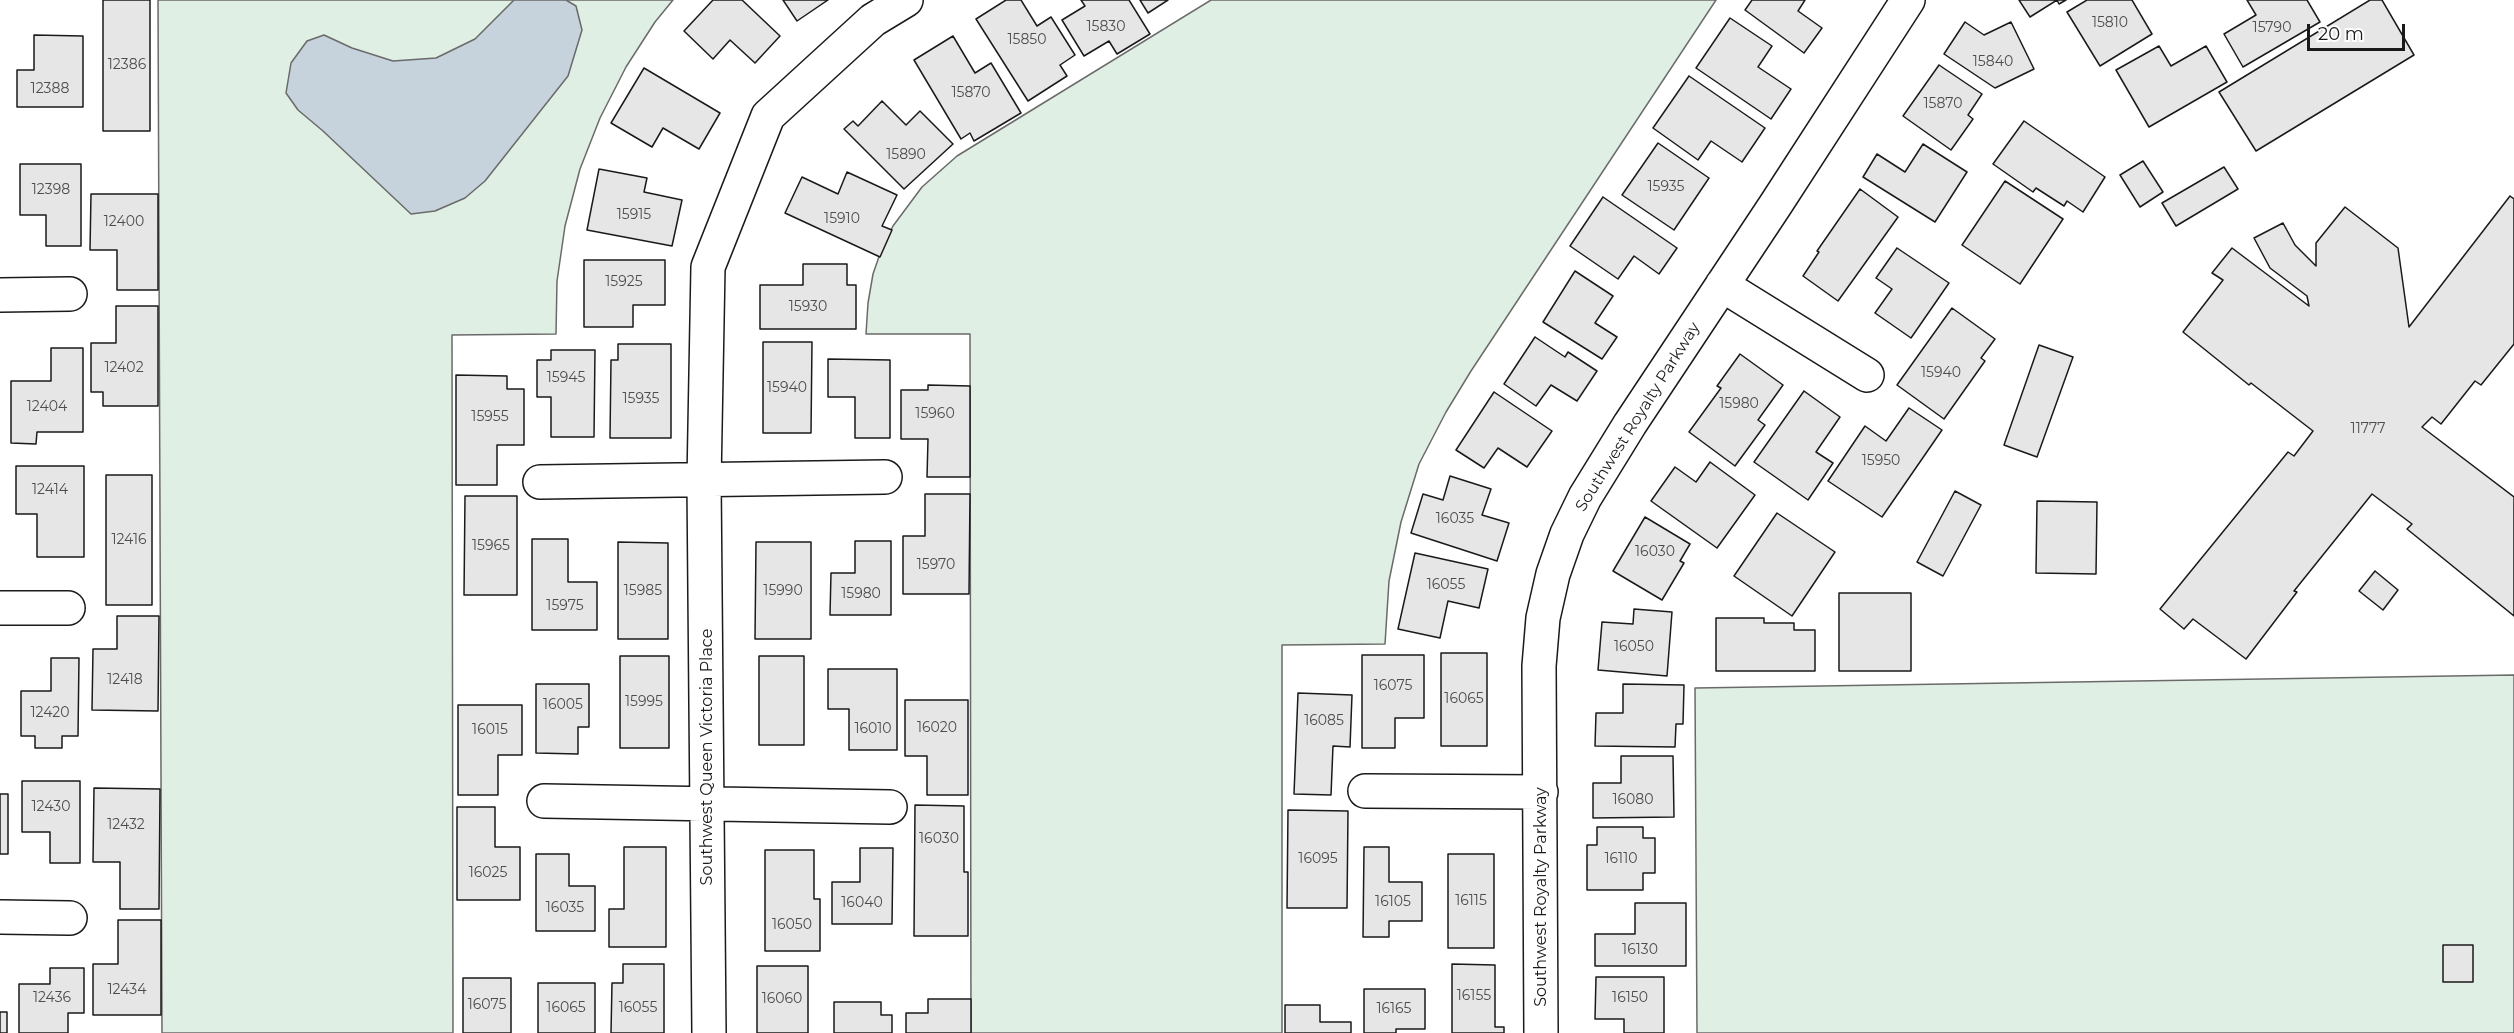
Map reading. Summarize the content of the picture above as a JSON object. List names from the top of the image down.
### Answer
{
  "streets": {
    "street": ["Southwest Royalty Parkway", "Southwest Queen Victoria Place"]
  },
  "house_numbers": [
    "15810",
    "15830",
    "15790",
    "15850",
    "15840",
    "12386",
    "12388",
    "15870",
    "15870",
    "15890",
    "15935",
    "12398",
    "15915",
    "15910",
    "12400",
    "15925",
    "15930",
    "12402",
    "15940",
    "15945",
    "15940",
    "15935",
    "15980",
    "12404",
    "15960",
    "15955",
    "11777",
    "15950",
    "12414",
    "16035",
    "12416",
    "15965",
    "16030",
    "15970",
    "16055",
    "15985",
    "15990",
    "15980",
    "15975",
    "16050",
    "12418",
    "16075",
    "16065",
    "15995",
    "16005",
    "12420",
    "16085",
    "16020",
    "16010",
    "16015",
    "16080",
    "12430",
    "12432",
    "16030",
    "16095",
    "16110",
    "16025",
    "16115",
    "16105",
    "16040",
    "16035",
    "16050",
    "16130",
    "12434",
    "16155",
    "12436",
    "16150",
    "16060",
    "16075",
    "16065",
    "16055",
    "16165"
  ],
  "scale_bar": "20 m"
}
